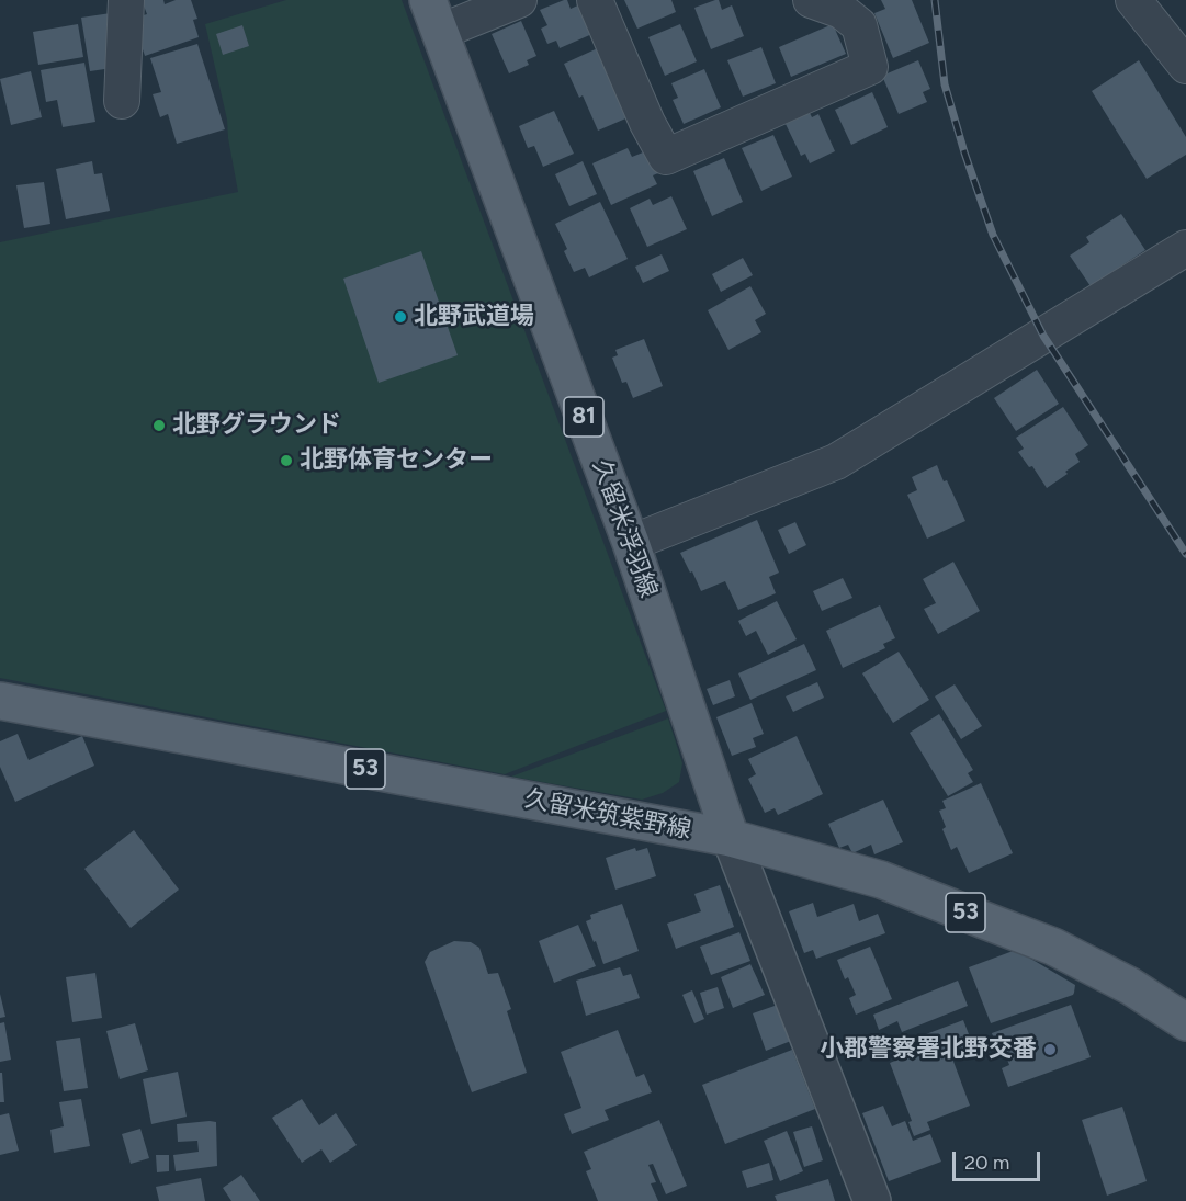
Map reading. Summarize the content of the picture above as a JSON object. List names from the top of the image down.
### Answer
{
  "streets": {
    "main road": [
      "81",
      "久留米浮羽線",
      "53",
      "久留米筑紫野線"
    ]
  },
  "crossings": [
    ["久留米浮羽線", "久留米筑紫野線"]
  ],
  "places": [
    "北野武道場",
    "北野グラウンド",
    "北野体育センター",
    "小郡警察署北野交番"
  ],
  "scale_bar": "20 m"
}
